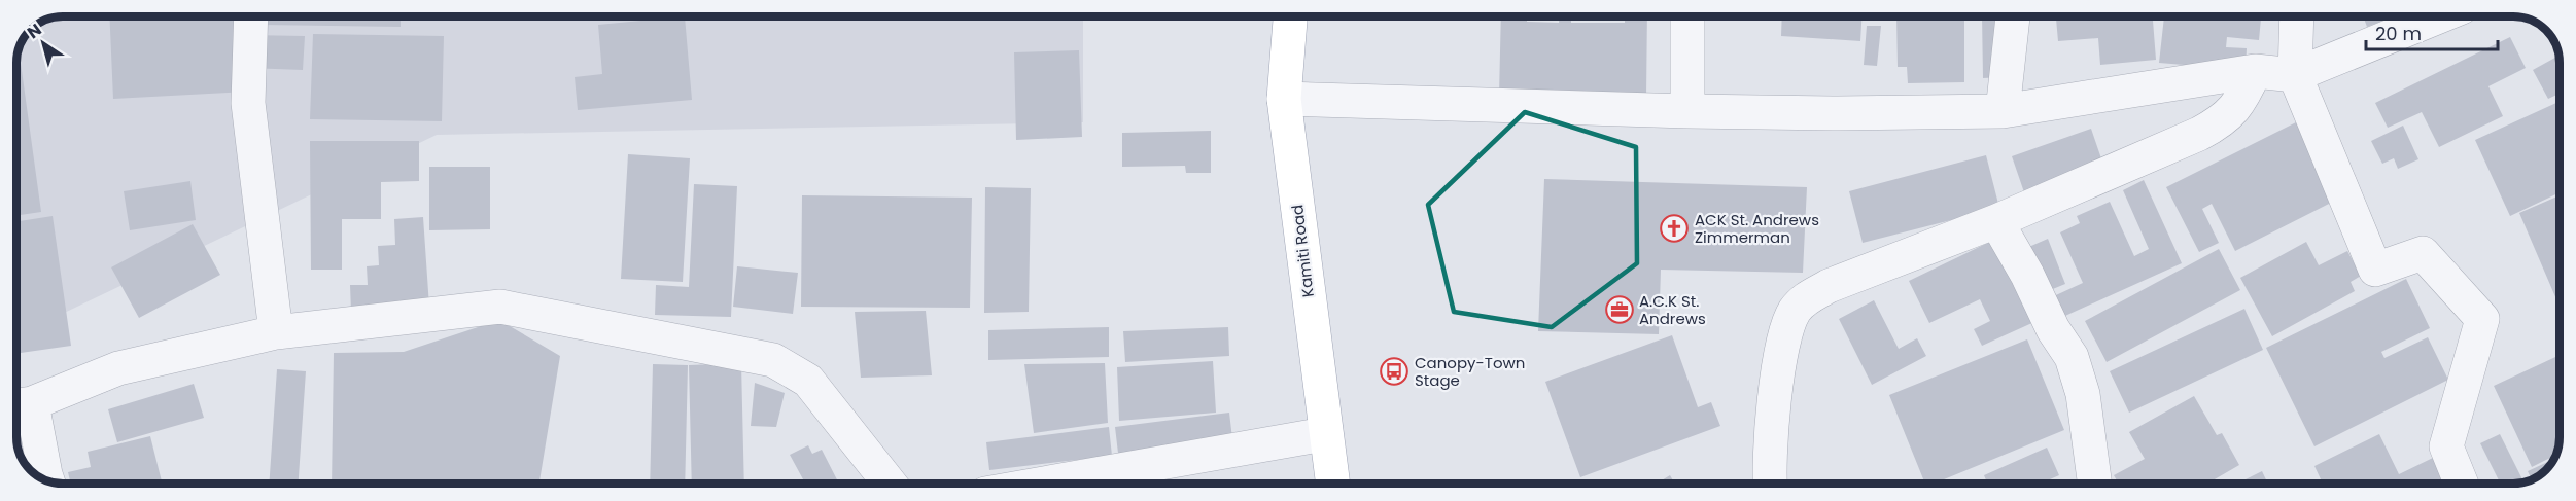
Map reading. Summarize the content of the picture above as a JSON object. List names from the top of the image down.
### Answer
{
  "streets": {
    "main road": ["Kamiti Road"]
  },
  "places": {
    "church": ["ACK St. Andrews Zimmerman"],
    "office": ["A.C.K St. Andrews"],
    "bus stop": ["Canopy-Town Stage"]
  },
  "scale_bar": "20 m",
  "north": "top left"
}
